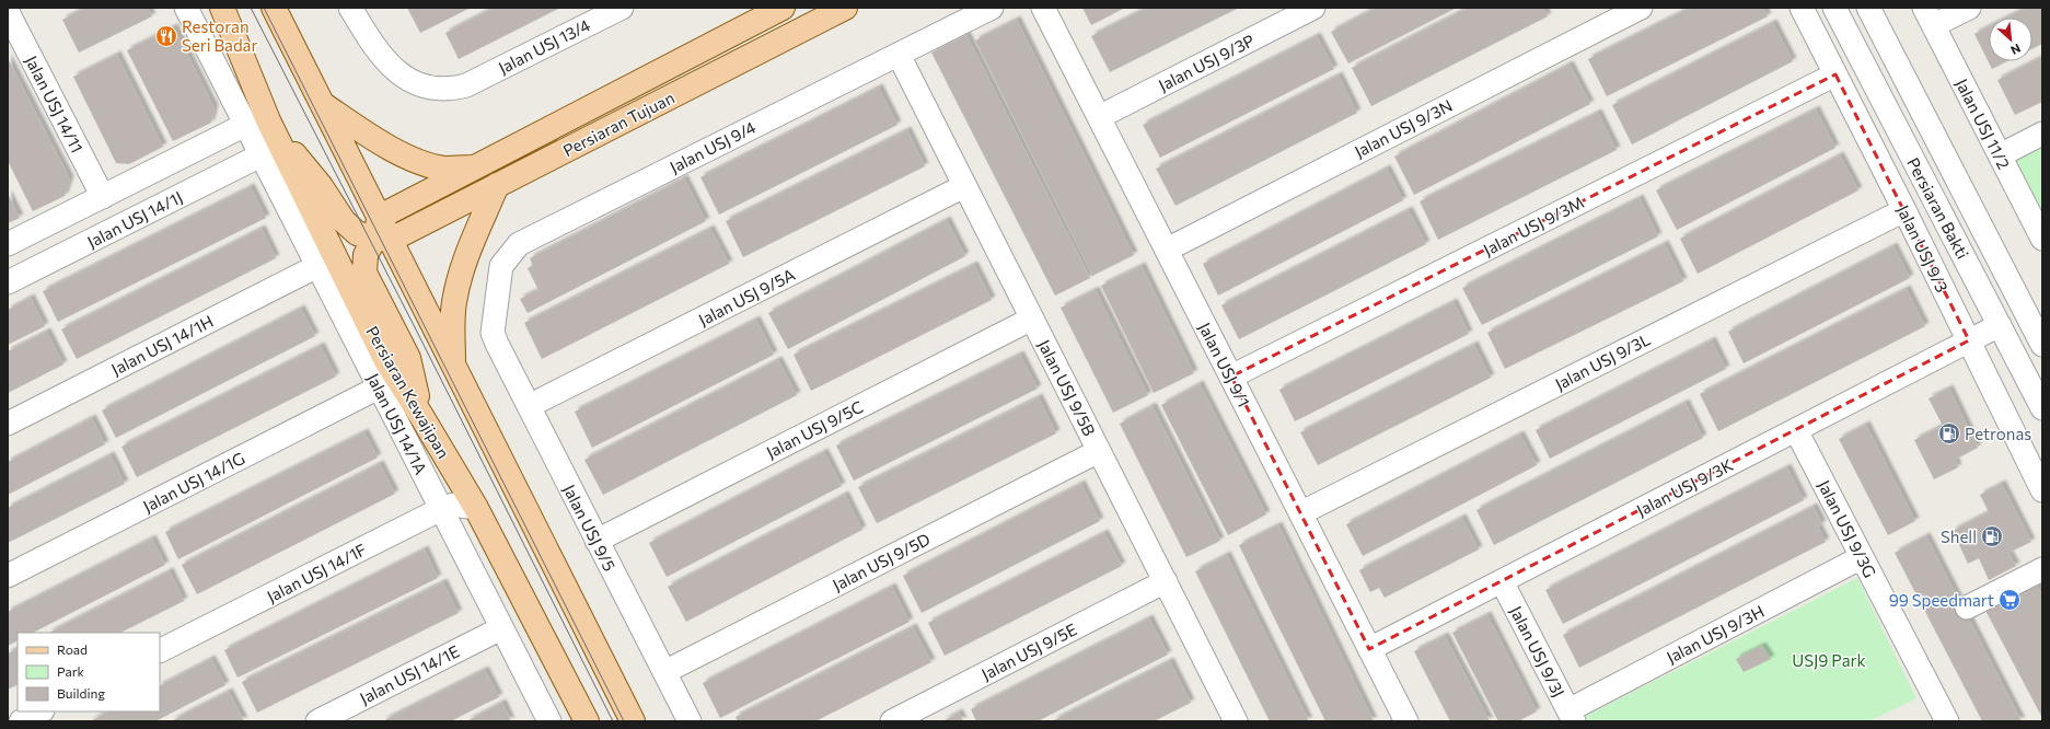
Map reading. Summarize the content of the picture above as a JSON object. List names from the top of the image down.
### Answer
{
  "streets": {
    "main road": ["Persiaran Tujuan", "Persiaran Kewajipan"],
    "street": [
      "Jalan USJ 13/4",
      "Jalan USJ 9/3P",
      "Jalan USJ 14/11",
      "Jalan USJ 11/2",
      "Jalan USJ 9/3N",
      "Jalan USJ 9/4",
      "Persiaran Bakti",
      "Jalan USJ 14/1J",
      "Jalan USJ 9/3M",
      "Jalan USJ 9/3",
      "Jalan USJ 9/5A",
      "Jalan USJ 14/1H",
      "Jalan USJ 9/3L",
      "Jalan USJ 9/1",
      "Jalan USJ 9/5B",
      "Jalan USJ 14/1A",
      "Jalan USJ 9/5C",
      "Jalan USJ 14/1G",
      "Jalan USJ 9/3K",
      "Jalan USJ 9/5",
      "Jalan USJ 9/3G",
      "Jalan USJ 9/5D",
      "Jalan USJ 14/1F",
      "Jalan USJ 9/3H",
      "Jalan USJ 9/5E",
      "Jalan USJ 9/3J",
      "Jalan USJ 14/1E"
    ]
  },
  "crossings": [
    ["Jalan USJ 9/3P", "Jalan USJ 9/1"],
    ["Jalan USJ 9/3N", "Jalan USJ 9/1"],
    ["Jalan USJ 9/4", "Jalan USJ 9/5B"],
    ["Jalan USJ 9/4", "Jalan USJ 9/5"],
    ["Persiaran Bakti", "Jalan USJ 9/3K"],
    ["Jalan USJ 14/1J", "Jalan USJ 14/1A"],
    ["Jalan USJ 9/3M", "Jalan USJ 9/3"],
    ["Jalan USJ 9/3M", "Jalan USJ 9/1"],
    ["Jalan USJ 9/3", "Jalan USJ 9/3L"],
    ["Jalan USJ 9/3", "Jalan USJ 9/3K"],
    ["Jalan USJ 9/5A", "Jalan USJ 9/5B"],
    ["Jalan USJ 9/5A", "Jalan USJ 9/5"],
    ["Jalan USJ 14/1H", "Jalan USJ 14/1A"],
    ["Jalan USJ 9/3L", "Jalan USJ 9/1"],
    ["Jalan USJ 9/1", "Jalan USJ 9/3K"],
    ["Jalan USJ 9/5B", "Jalan USJ 9/5C"],
    ["Jalan USJ 9/5B", "Jalan USJ 9/5D"],
    ["Jalan USJ 9/5B", "Jalan USJ 9/5E"],
    ["Persiaran Kewajipan", "Jalan USJ 14/1A"],
    ["Persiaran Kewajipan", "Jalan USJ 14/1F"],
    ["Jalan USJ 14/1A", "Jalan USJ 14/1G"],
    ["Jalan USJ 14/1A", "Jalan USJ 14/1F"],
    ["Jalan USJ 14/1A", "Jalan USJ 14/1E"],
    ["Jalan USJ 9/5C", "Jalan USJ 9/5"],
    ["Jalan USJ 9/3K", "Jalan USJ 9/3G"],
    ["Jalan USJ 9/3K", "Jalan USJ 9/3J"],
    ["Jalan USJ 9/5", "Jalan USJ 9/5D"],
    ["Jalan USJ 9/3G", "Jalan USJ 9/3H"],
    ["Jalan USJ 9/3H", "Jalan USJ 9/3J"]
  ],
  "parks": ["USJ9 Park"],
  "places": {
    "restaurant": ["Restoran Seri Badar"],
    "fuel station": ["Petronas", "Shell"],
    "supermarket": ["99 Speedmart"]
  },
  "legend": ["Road", "Park", "Building"],
  "north": "bottom right"
}
